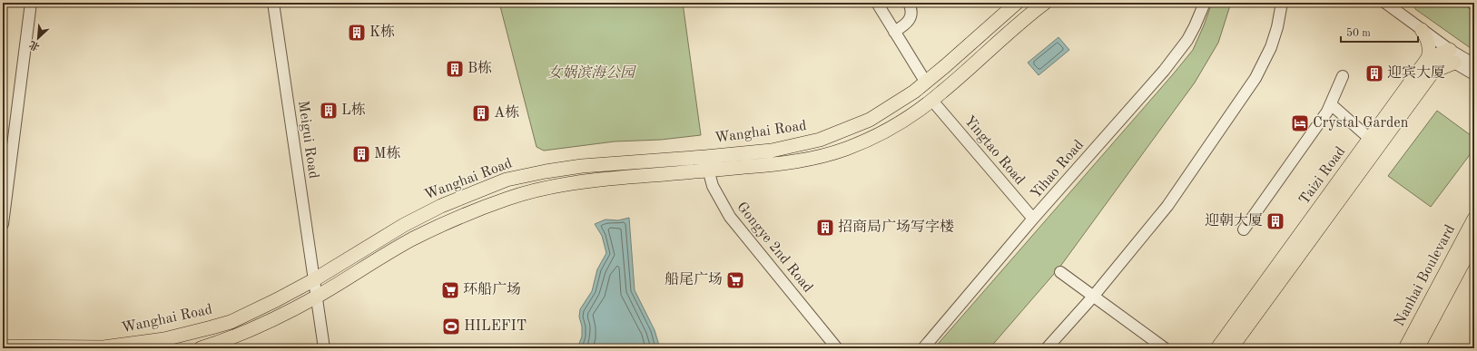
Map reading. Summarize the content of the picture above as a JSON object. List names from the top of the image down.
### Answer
{
  "streets": {
    "main road": ["Wanghai Road", "Taizi Road", "Nanhai Boulevard"],
    "street": [
      "Meigui Road",
      "Yingtao Road",
      "Yihao Road",
      "Gongye 2nd Road"
    ]
  },
  "crossings": [
    ["Wanghai Road", "Meigui Road"],
    ["Wanghai Road", "Gongye 2nd Road"],
    ["Yingtao Road", "Yihao Road"]
  ],
  "parks": ["女娲滨海公园"],
  "places": {
    "building": [
      "K栋",
      "B栋",
      "迎宾大厦",
      "L栋",
      "A栋",
      "M栋",
      "迎朝大厦",
      "招商局广场写字楼"
    ],
    "hotel": ["Crystal Garden"],
    "supermarket": ["船尾广场", "环船广场"],
    "sports": ["HILEFIT"]
  },
  "scale_bar": "50 m",
  "north": "bottom left"
}
